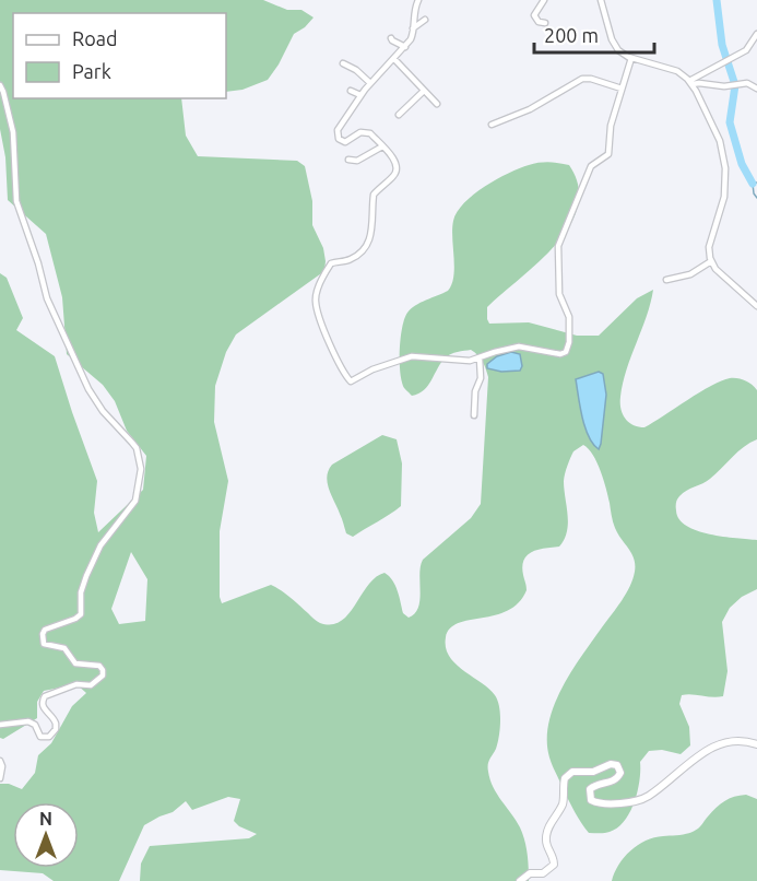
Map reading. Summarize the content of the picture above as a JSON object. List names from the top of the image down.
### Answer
{
  "legend": ["Road", "Park"],
  "scale_bar": "200 m",
  "north": "top"
}
